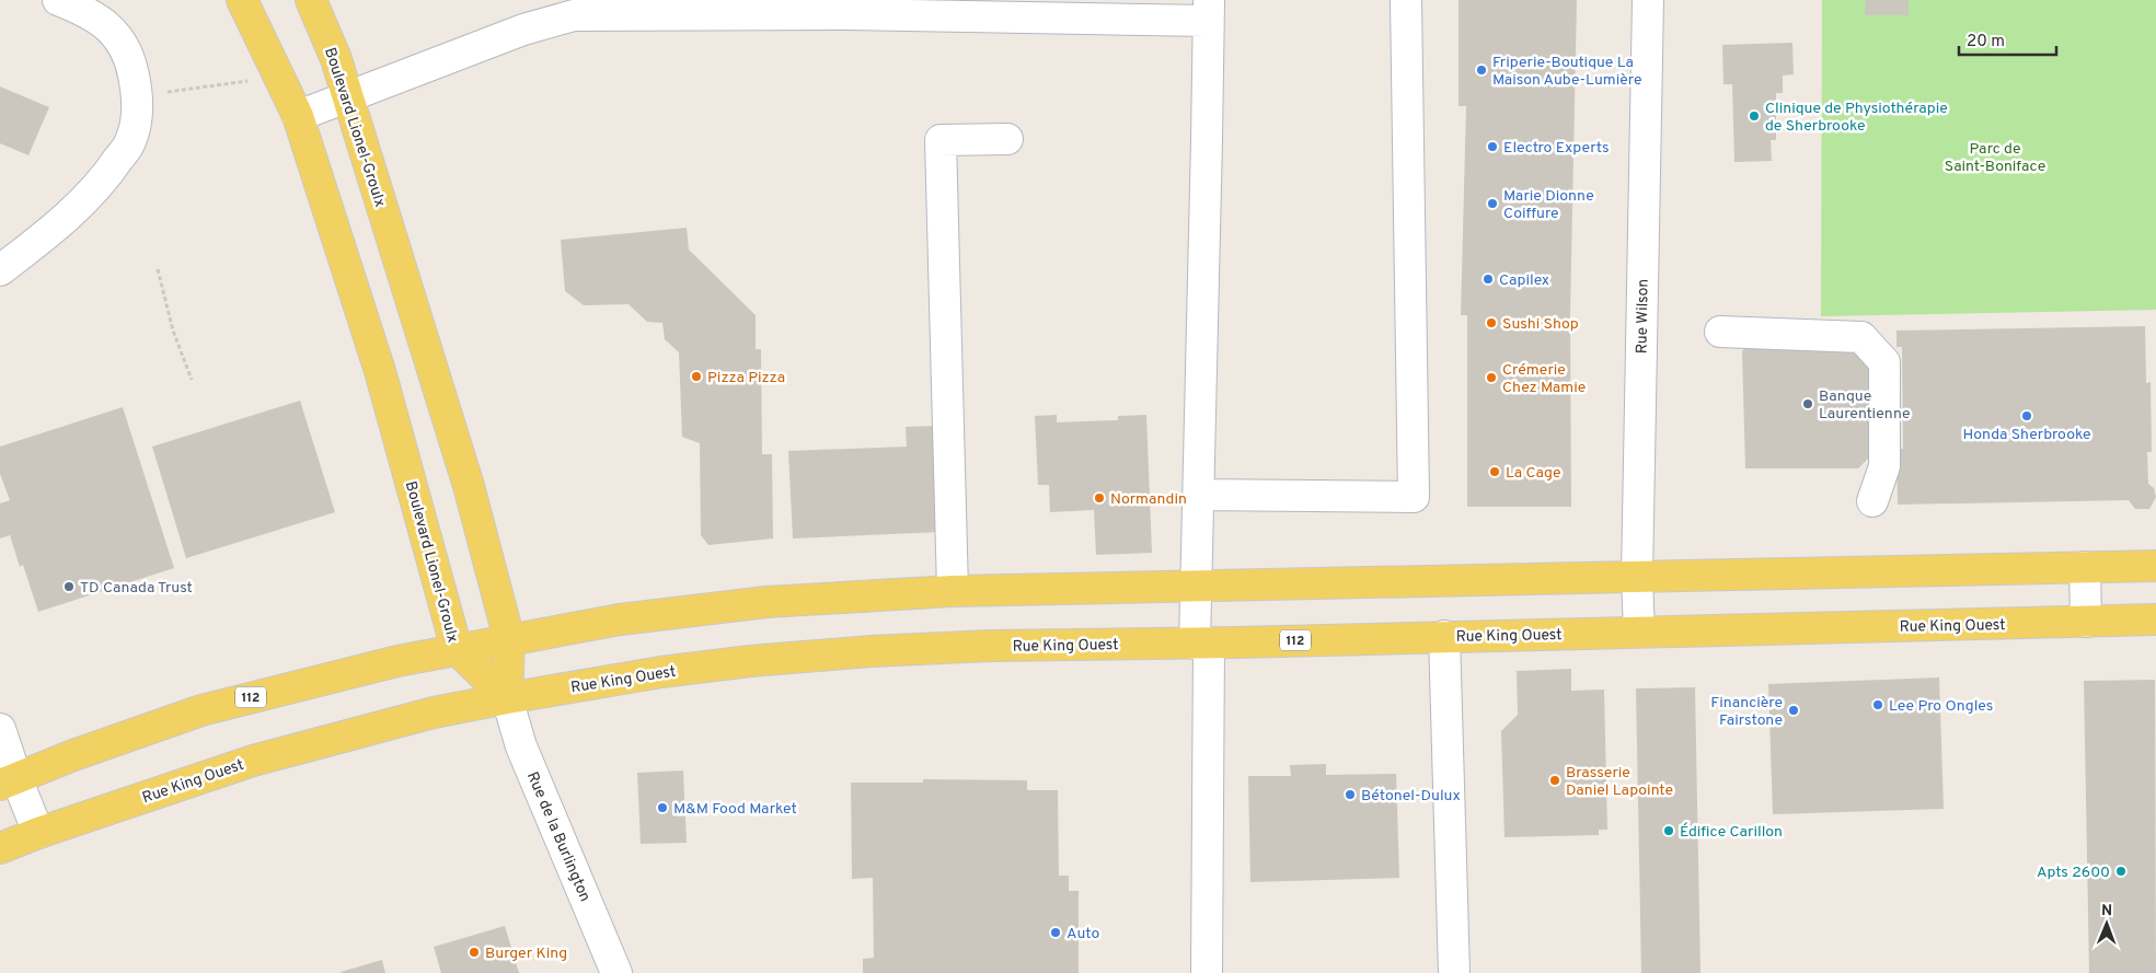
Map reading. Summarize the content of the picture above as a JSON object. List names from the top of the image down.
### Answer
{
  "streets": {
    "main road": ["Boulevard Lionel-Groulx", "Rue King Ouest", "112"],
    "street": ["Rue Wilson", "Rue de la Burlington"]
  },
  "crossings": [
    ["Boulevard Lionel-Groulx", "Rue King Ouest"],
    ["Boulevard Lionel-Groulx", "112"],
    ["Boulevard Lionel-Groulx", "Rue de la Burlington"],
    ["Rue Wilson", "Rue King Ouest"],
    ["Rue Wilson", "112"],
    ["Rue King Ouest", "Rue de la Burlington"]
  ],
  "parks": ["Parc de Saint-Boniface"],
  "places": [
    "Friperie-Boutique La Maison Aube-Lumière",
    "Clinique de Physiothérapie de Sherbrooke",
    "Electro Experts",
    "Marie Dionne Coiffure",
    "Capilex",
    "Sushi Shop",
    "Pizza Pizza",
    "Crémerie Chez Mamie",
    "Banque Laurentienne",
    "Honda Sherbrooke",
    "La Cage",
    "Normandin",
    "TD Canada Trust",
    "Lee Pro Ongles",
    "Financière Fairstone",
    "Brasserie Daniel Lapointe",
    "Bétonel-Dulux",
    "M&M Food Market",
    "Édifice Carillon",
    "Apts 2600",
    "Auto",
    "Burger King"
  ],
  "scale_bar": "20 m",
  "north": "top"
}
